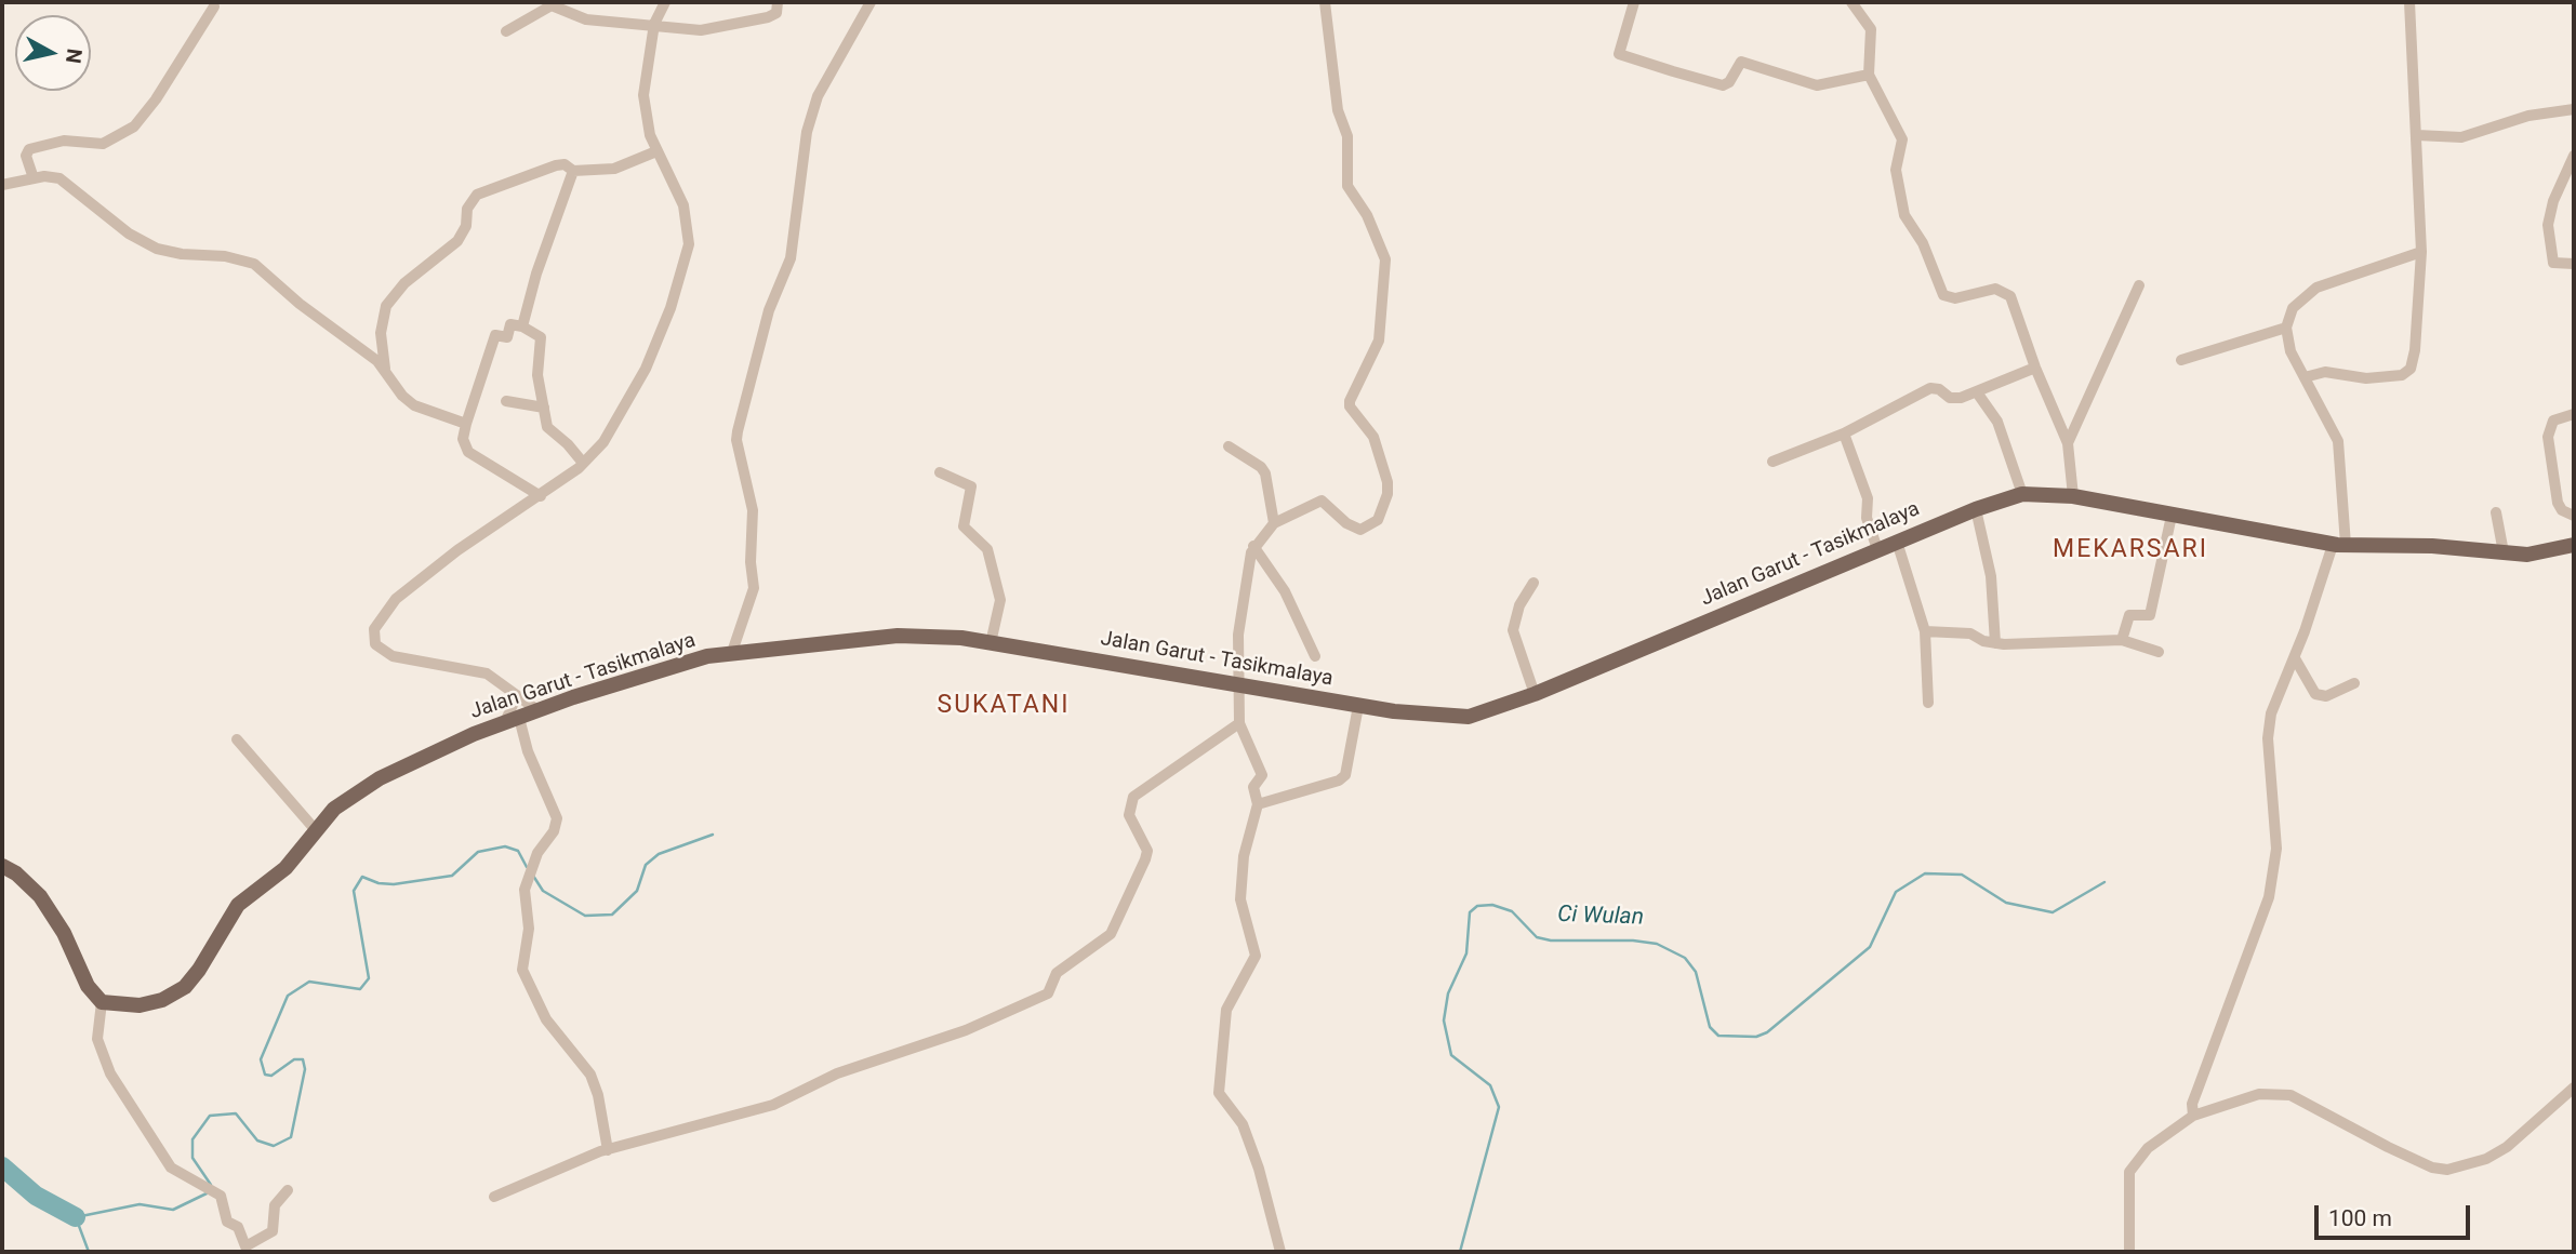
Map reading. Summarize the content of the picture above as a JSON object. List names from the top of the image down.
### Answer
{
  "streets": {
    "main road": ["Jalan Garut - Tasikmalaya"]
  },
  "districts": ["MEKARSARI", "SUKATANI"],
  "water": ["Ci Wulan"],
  "scale_bar": "100 m",
  "north": "right"
}
